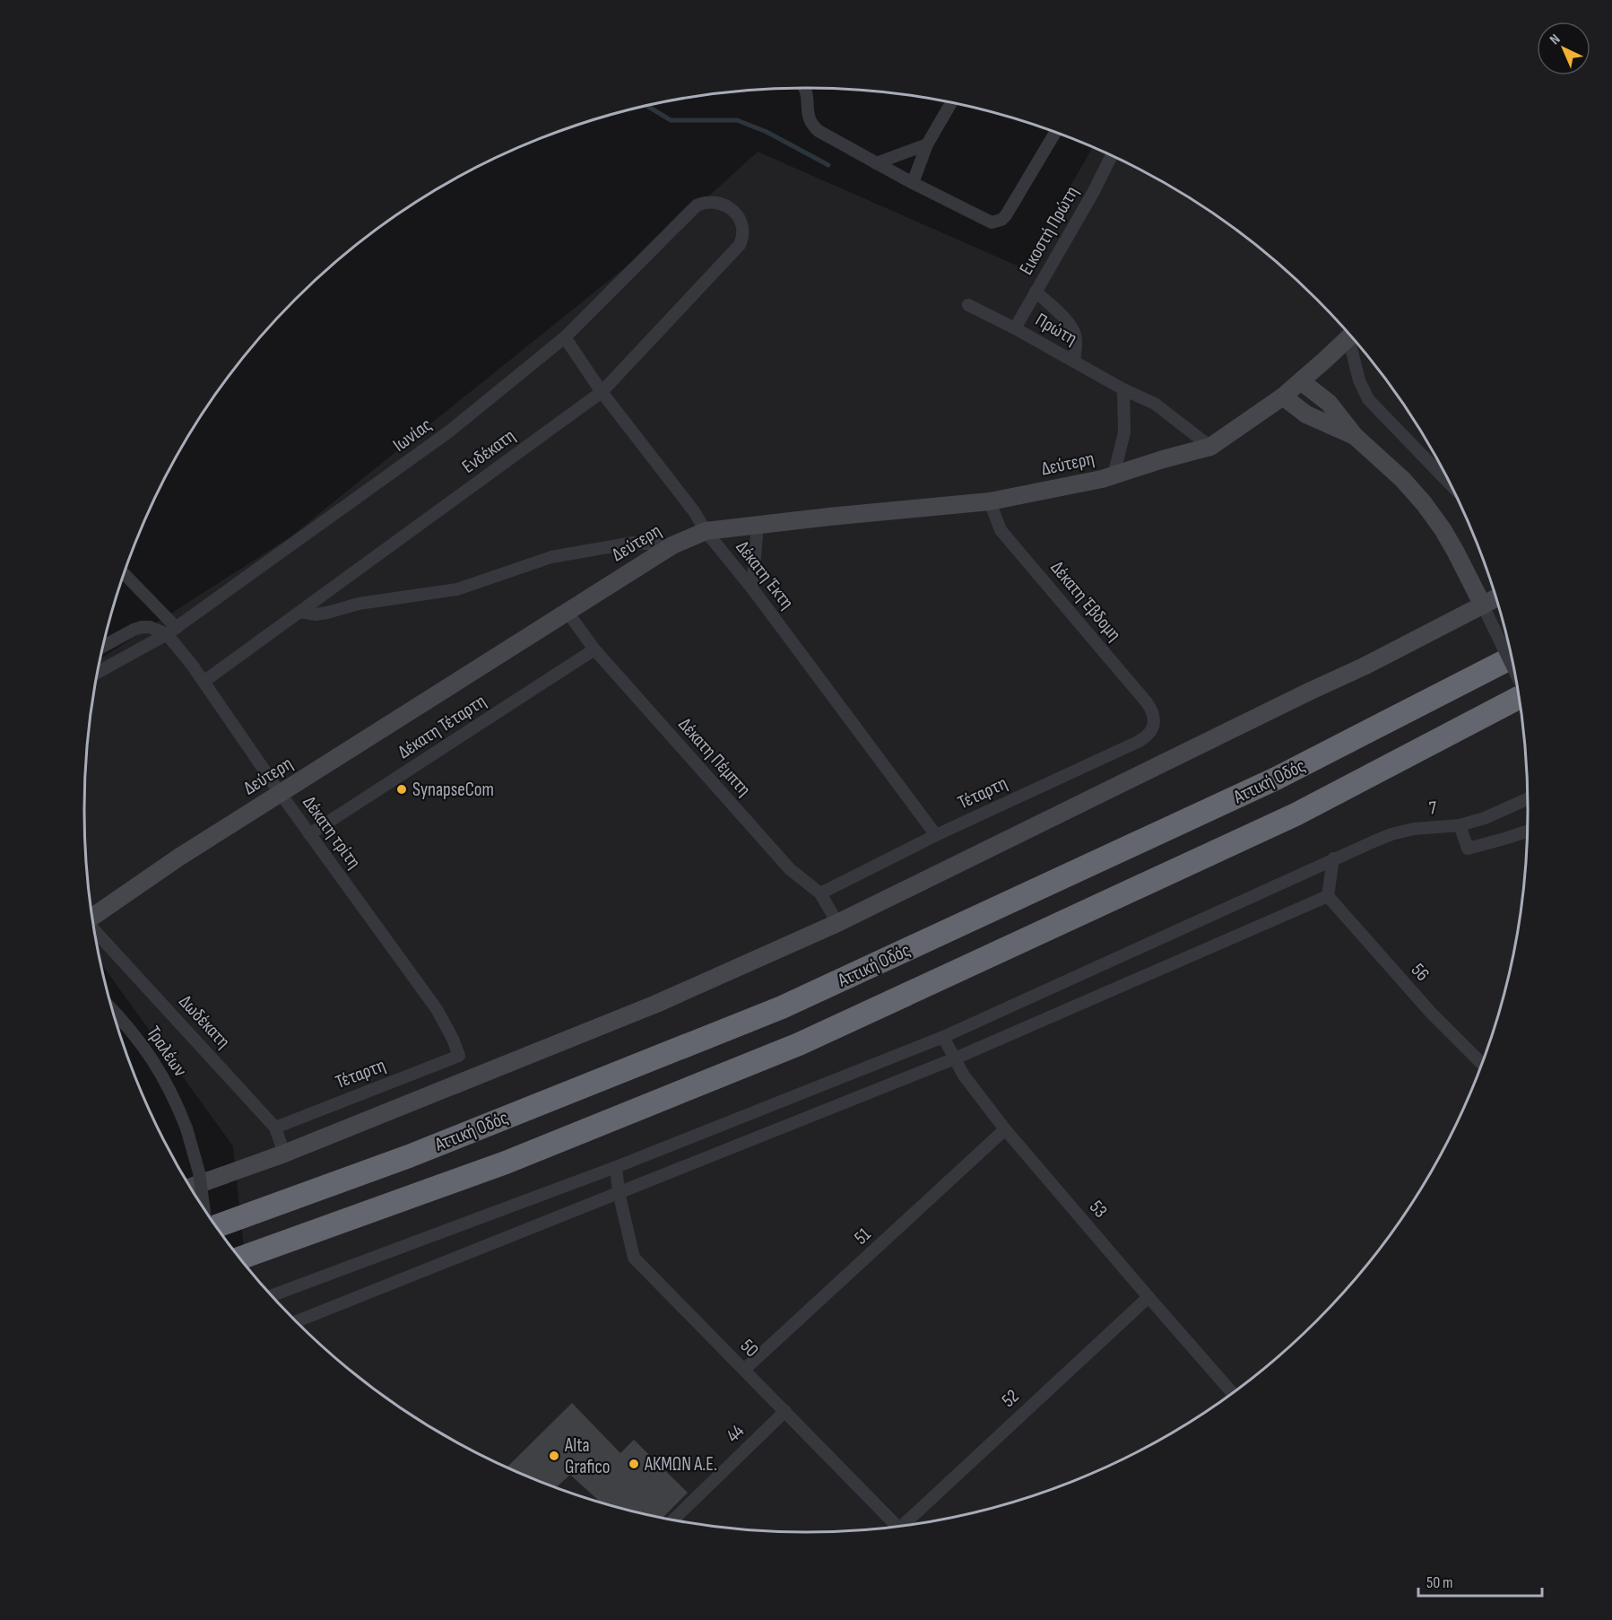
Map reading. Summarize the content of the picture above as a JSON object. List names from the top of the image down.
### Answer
{
  "streets": {
    "highway": ["Αττική Οδός"],
    "street": [
      "Εικοστή Πρώτη",
      "Πρώτη",
      "Ιωνίας",
      "Ενδέκατη",
      "Δεύτερη",
      "Δέκατη Έκτη",
      "Δέκατη Έβδομη",
      "Δέκατη Τέταρτη",
      "Δέκατη Πέμπτη",
      "Τέταρτη",
      "7",
      "Δέκατη τρίτη",
      "56",
      "Δωδέκατη",
      "Τραλέων",
      "53",
      "51",
      "50",
      "52",
      "44"
    ]
  },
  "crossings": [
    ["Εικοστή Πρώτη", "Πρώτη"],
    ["Πρώτη", "Δεύτερη"],
    ["Ιωνίας", "Ενδέκατη"],
    ["Ιωνίας", "Δέκατη Έκτη"],
    ["Ιωνίας", "Δέκατη τρίτη"],
    ["Ενδέκατη", "Δέκατη Έκτη"],
    ["Ενδέκατη", "Δέκατη τρίτη"],
    ["Δεύτερη", "Δέκατη Έκτη"],
    ["Δεύτερη", "Δέκατη Έβδομη"],
    ["Δεύτερη", "Δέκατη Πέμπτη"],
    ["Δεύτερη", "Δέκατη τρίτη"],
    ["Δέκατη Έκτη", "Τέταρτη"],
    ["Δέκατη Έβδομη", "Τέταρτη"],
    ["Δέκατη Τέταρτη", "Δέκατη Πέμπτη"],
    ["Δέκατη Τέταρτη", "Δέκατη τρίτη"],
    ["Δέκατη Πέμπτη", "Τέταρτη"],
    ["Τέταρτη", "Δέκατη τρίτη"],
    ["Τέταρτη", "Δωδέκατη"],
    ["7", "53"],
    ["7", "50"],
    ["53", "51"],
    ["53", "52"],
    ["51", "50"],
    ["50", "44"]
  ],
  "places": ["SynapseCom", "Alta Grafico", "ΑΚΜΩΝ Α.Ε."],
  "scale_bar": "50 m",
  "north": "top left"
}
